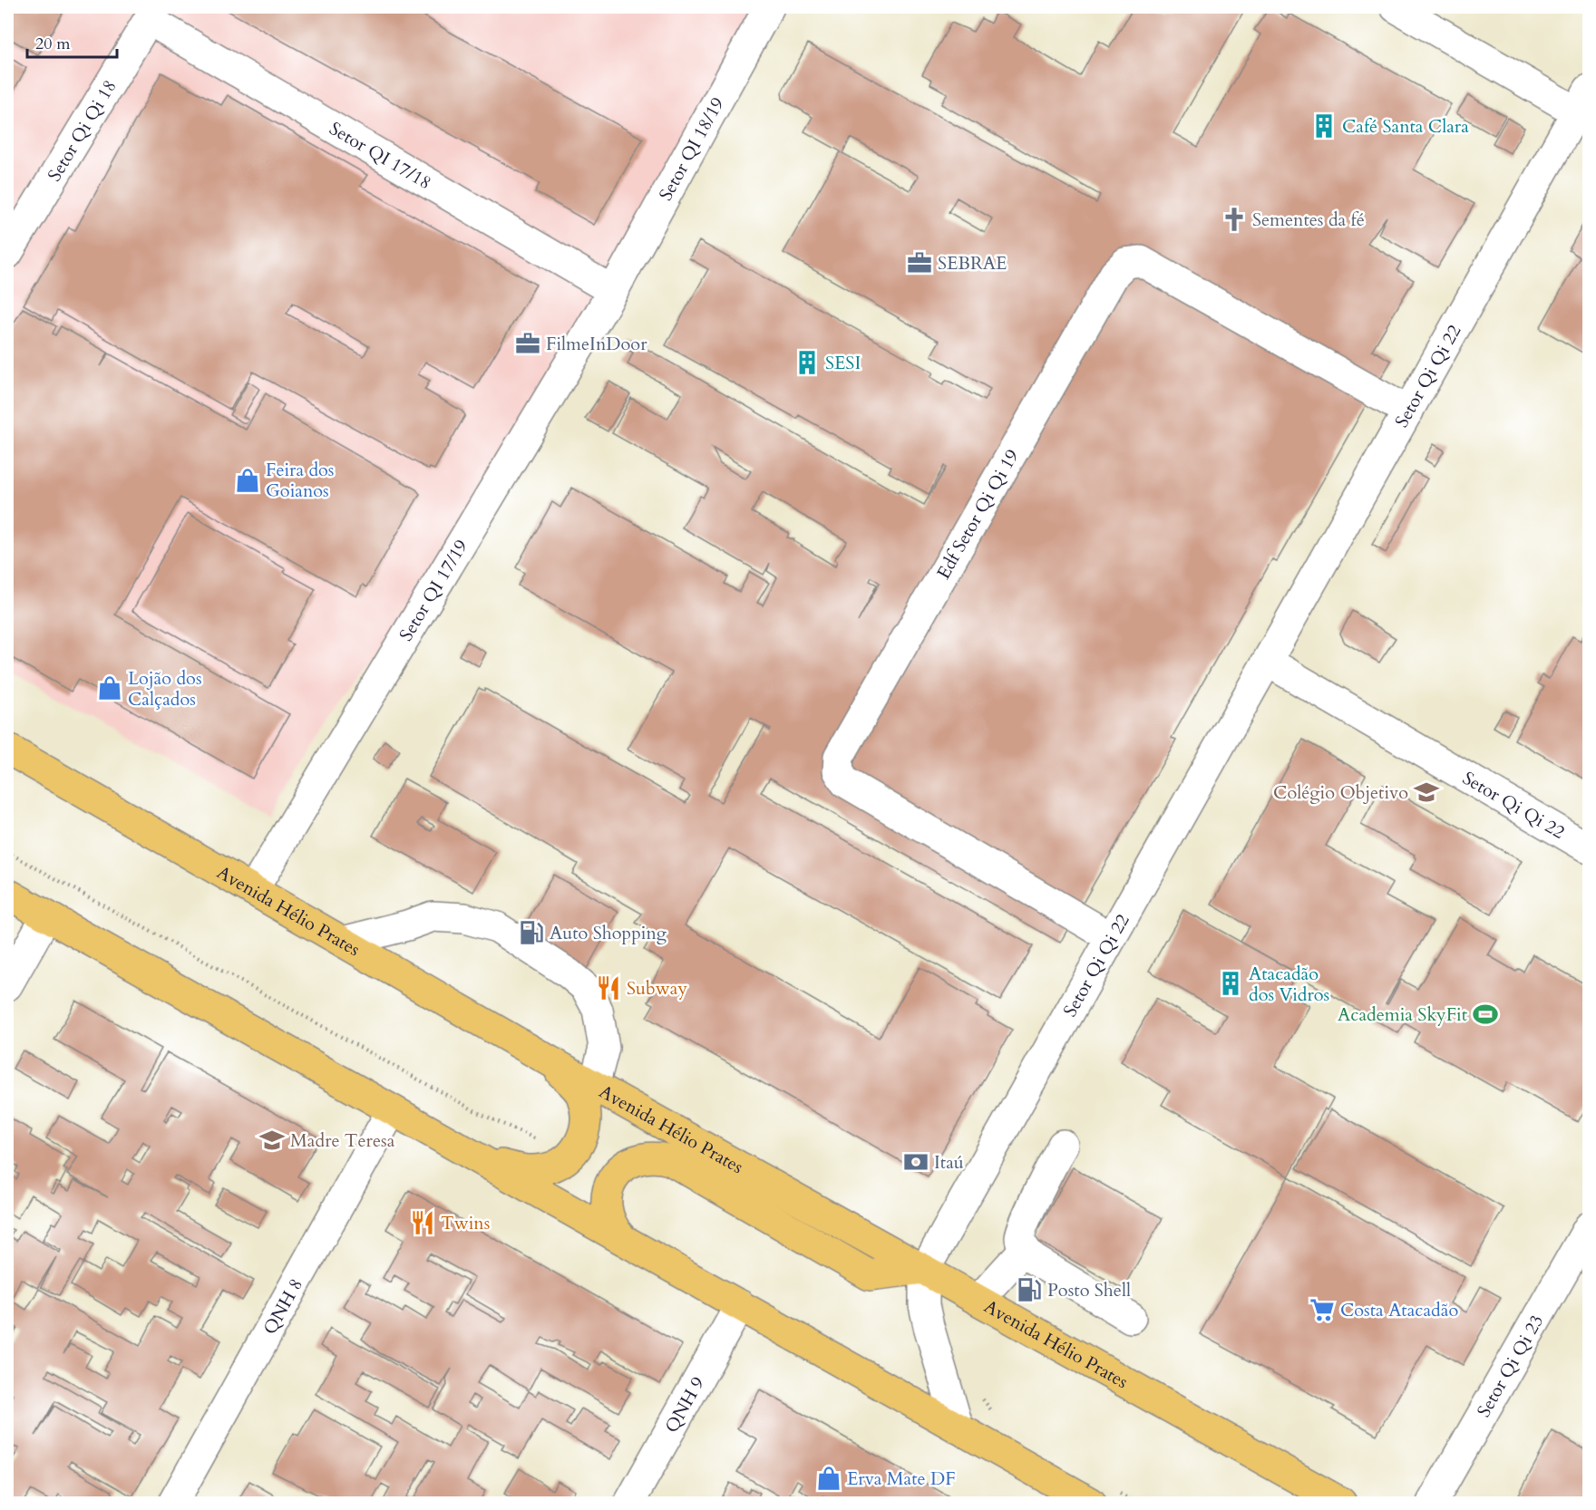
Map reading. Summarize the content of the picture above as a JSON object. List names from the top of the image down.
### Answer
{
  "streets": {
    "main road": ["Avenida Hélio Prates"],
    "street": [
      "Setor Qi Qi 18",
      "Setor QI 18/19",
      "Setor QI 17/18",
      "Setor Qi Qi 22",
      "Edf Setor Qi Qi 19",
      "Setor QI 17/19",
      "QNH 8",
      "Setor Qi Qi 23",
      "QNH 9"
    ]
  },
  "crossings": [
    ["Setor Qi Qi 18", "Setor QI 17/18"],
    ["Setor QI 18/19", "Setor QI 17/18"],
    ["Setor QI 18/19", "Setor QI 17/19"],
    ["Setor QI 17/18", "Setor QI 17/19"],
    ["Setor Qi Qi 22", "Edf Setor Qi Qi 19"],
    ["Setor Qi Qi 22", "Avenida Hélio Prates"],
    ["Setor QI 17/19", "Avenida Hélio Prates"]
  ],
  "places": {
    "building": ["Café Santa Clara", "SESI", "Atacadão dos Vidros"],
    "church": ["Sementes da fé"],
    "office": ["SEBRAE", "FilmeInDoor"],
    "shop": ["Feira dos Goianos", "Lojão dos Calçados", "Erva Mate DF"],
    "school or university": ["Colégio Objetivo", "Madre Teresa"],
    "fuel station": ["Auto Shopping", "Posto Shell"],
    "restaurant": ["Subway", "Twins"],
    "sports": ["Academia SkyFit"],
    "bank": ["Itaú"],
    "supermarket": ["Costa Atacadão"]
  },
  "scale_bar": "20 m"
}
